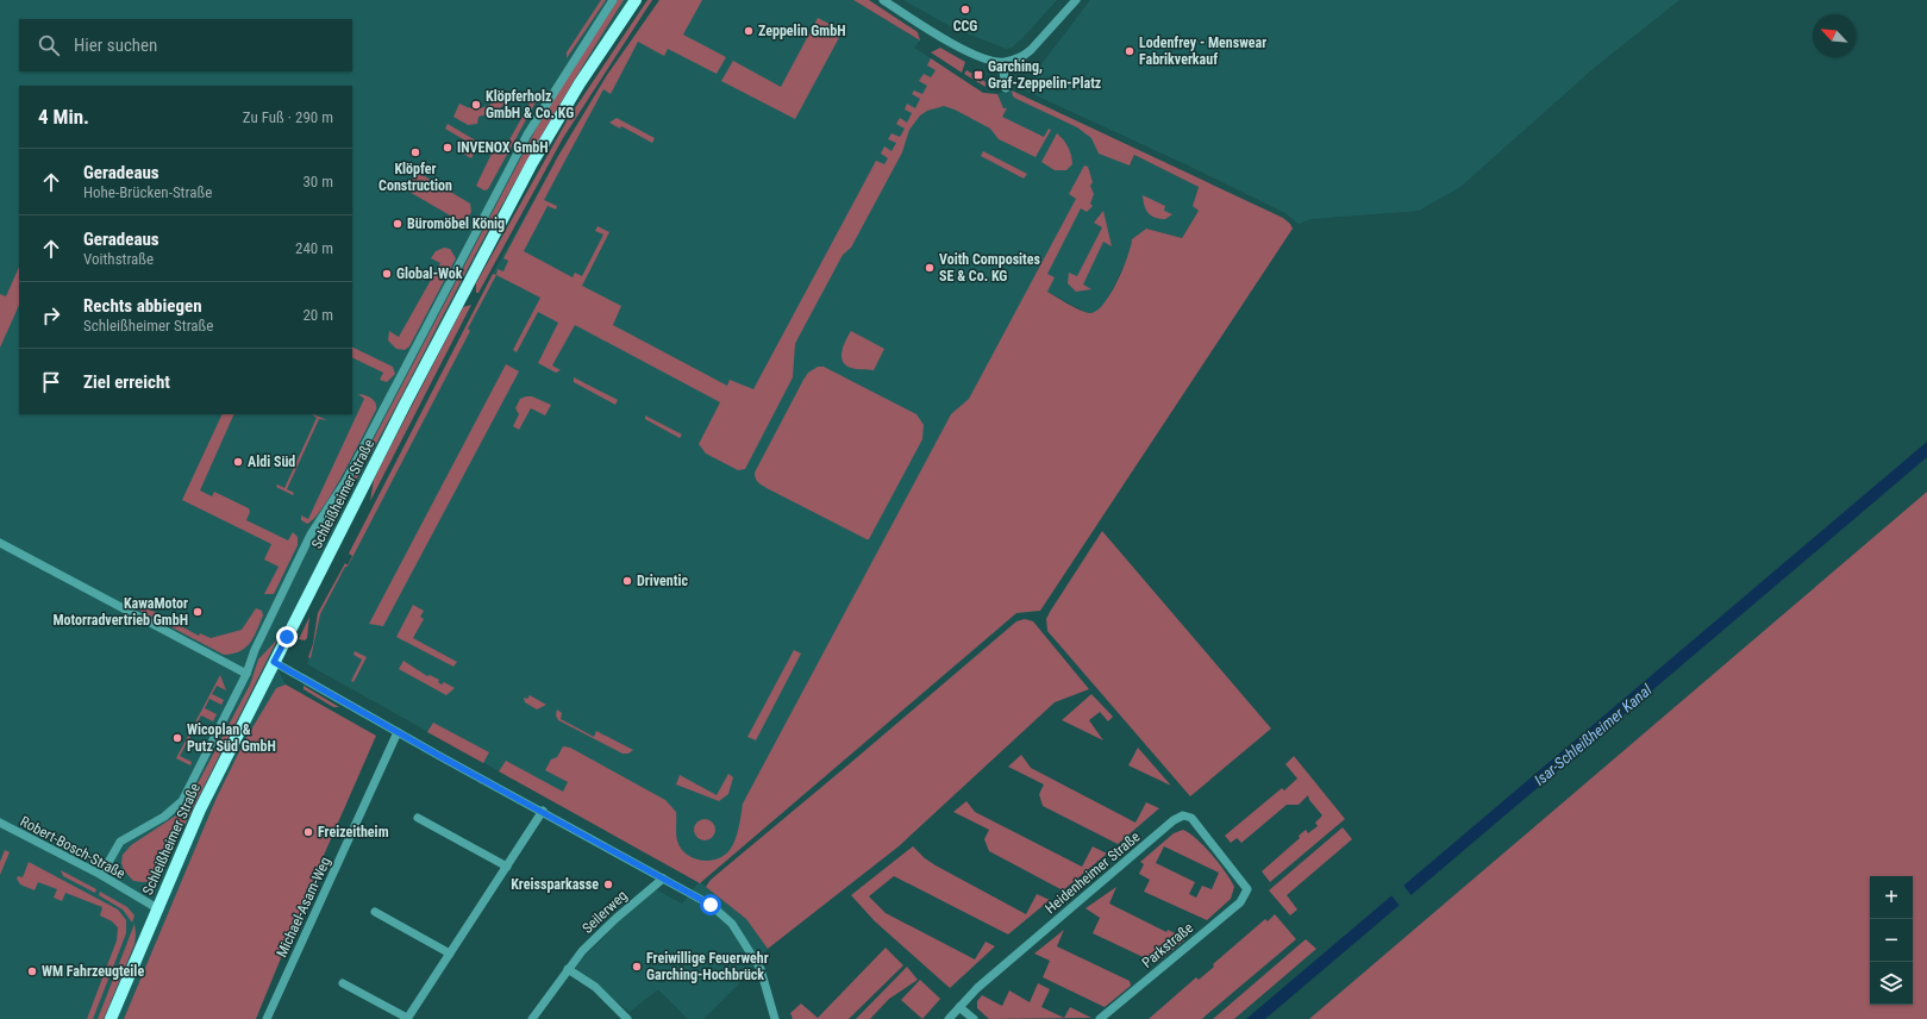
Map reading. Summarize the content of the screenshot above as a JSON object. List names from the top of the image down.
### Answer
{
  "streets": {
    "main road": ["Schleißheimer Straße"],
    "street": [
      "Robert-Bosch-Straße",
      "Heidenheimer Straße",
      "Michael-Asam-Weg",
      "Seilerweg",
      "Parkstraße"
    ]
  },
  "crossings": [
    ["Schleißheimer Straße", "Robert-Bosch-Straße"],
    ["Heidenheimer Straße", "Parkstraße"]
  ],
  "water": ["Isar-Schleißheimer Kanal"],
  "places": {
    "other": [
      "CCG",
      "Zeppelin GmbH",
      "Lodenfrey - Menswear Fabrikverkauf",
      "Klöpferholz GmbH & Co. KG",
      "INVENOX GmbH",
      "Klöpfer Construction",
      "Büromöbel König",
      "Voith Composites SE & Co. KG",
      "Global-Wok",
      "Aldi Süd",
      "Driventic",
      "KawaMotor Motorradvertrieb GmbH",
      "Wicoplan & Putz Süd GmbH",
      "Freizeitheim",
      "Kreissparkasse",
      "Freiwillige Feuerwehr Garching-Hochbrück",
      "WM Fahrzeugteile"
    ],
    "transit": ["Garching, Graf-Zeppelin-Platz"]
  },
  "north": "top left",
  "page": {
    "search": "Hier suchen",
    "heading": ["4 Min.", "Zu Fuß · 290 m"],
    "list": [
      ["Geradeaus", "Hohe-Brücken-Straße", "30 m"],
      ["Geradeaus", "Voithstraße", "240 m"],
      ["Rechts abbiegen", "Schleißheimer Straße", "20 m"],
      "Ziel erreicht"
    ],
    "map_buttons": ["+", "−"]
  }
}
